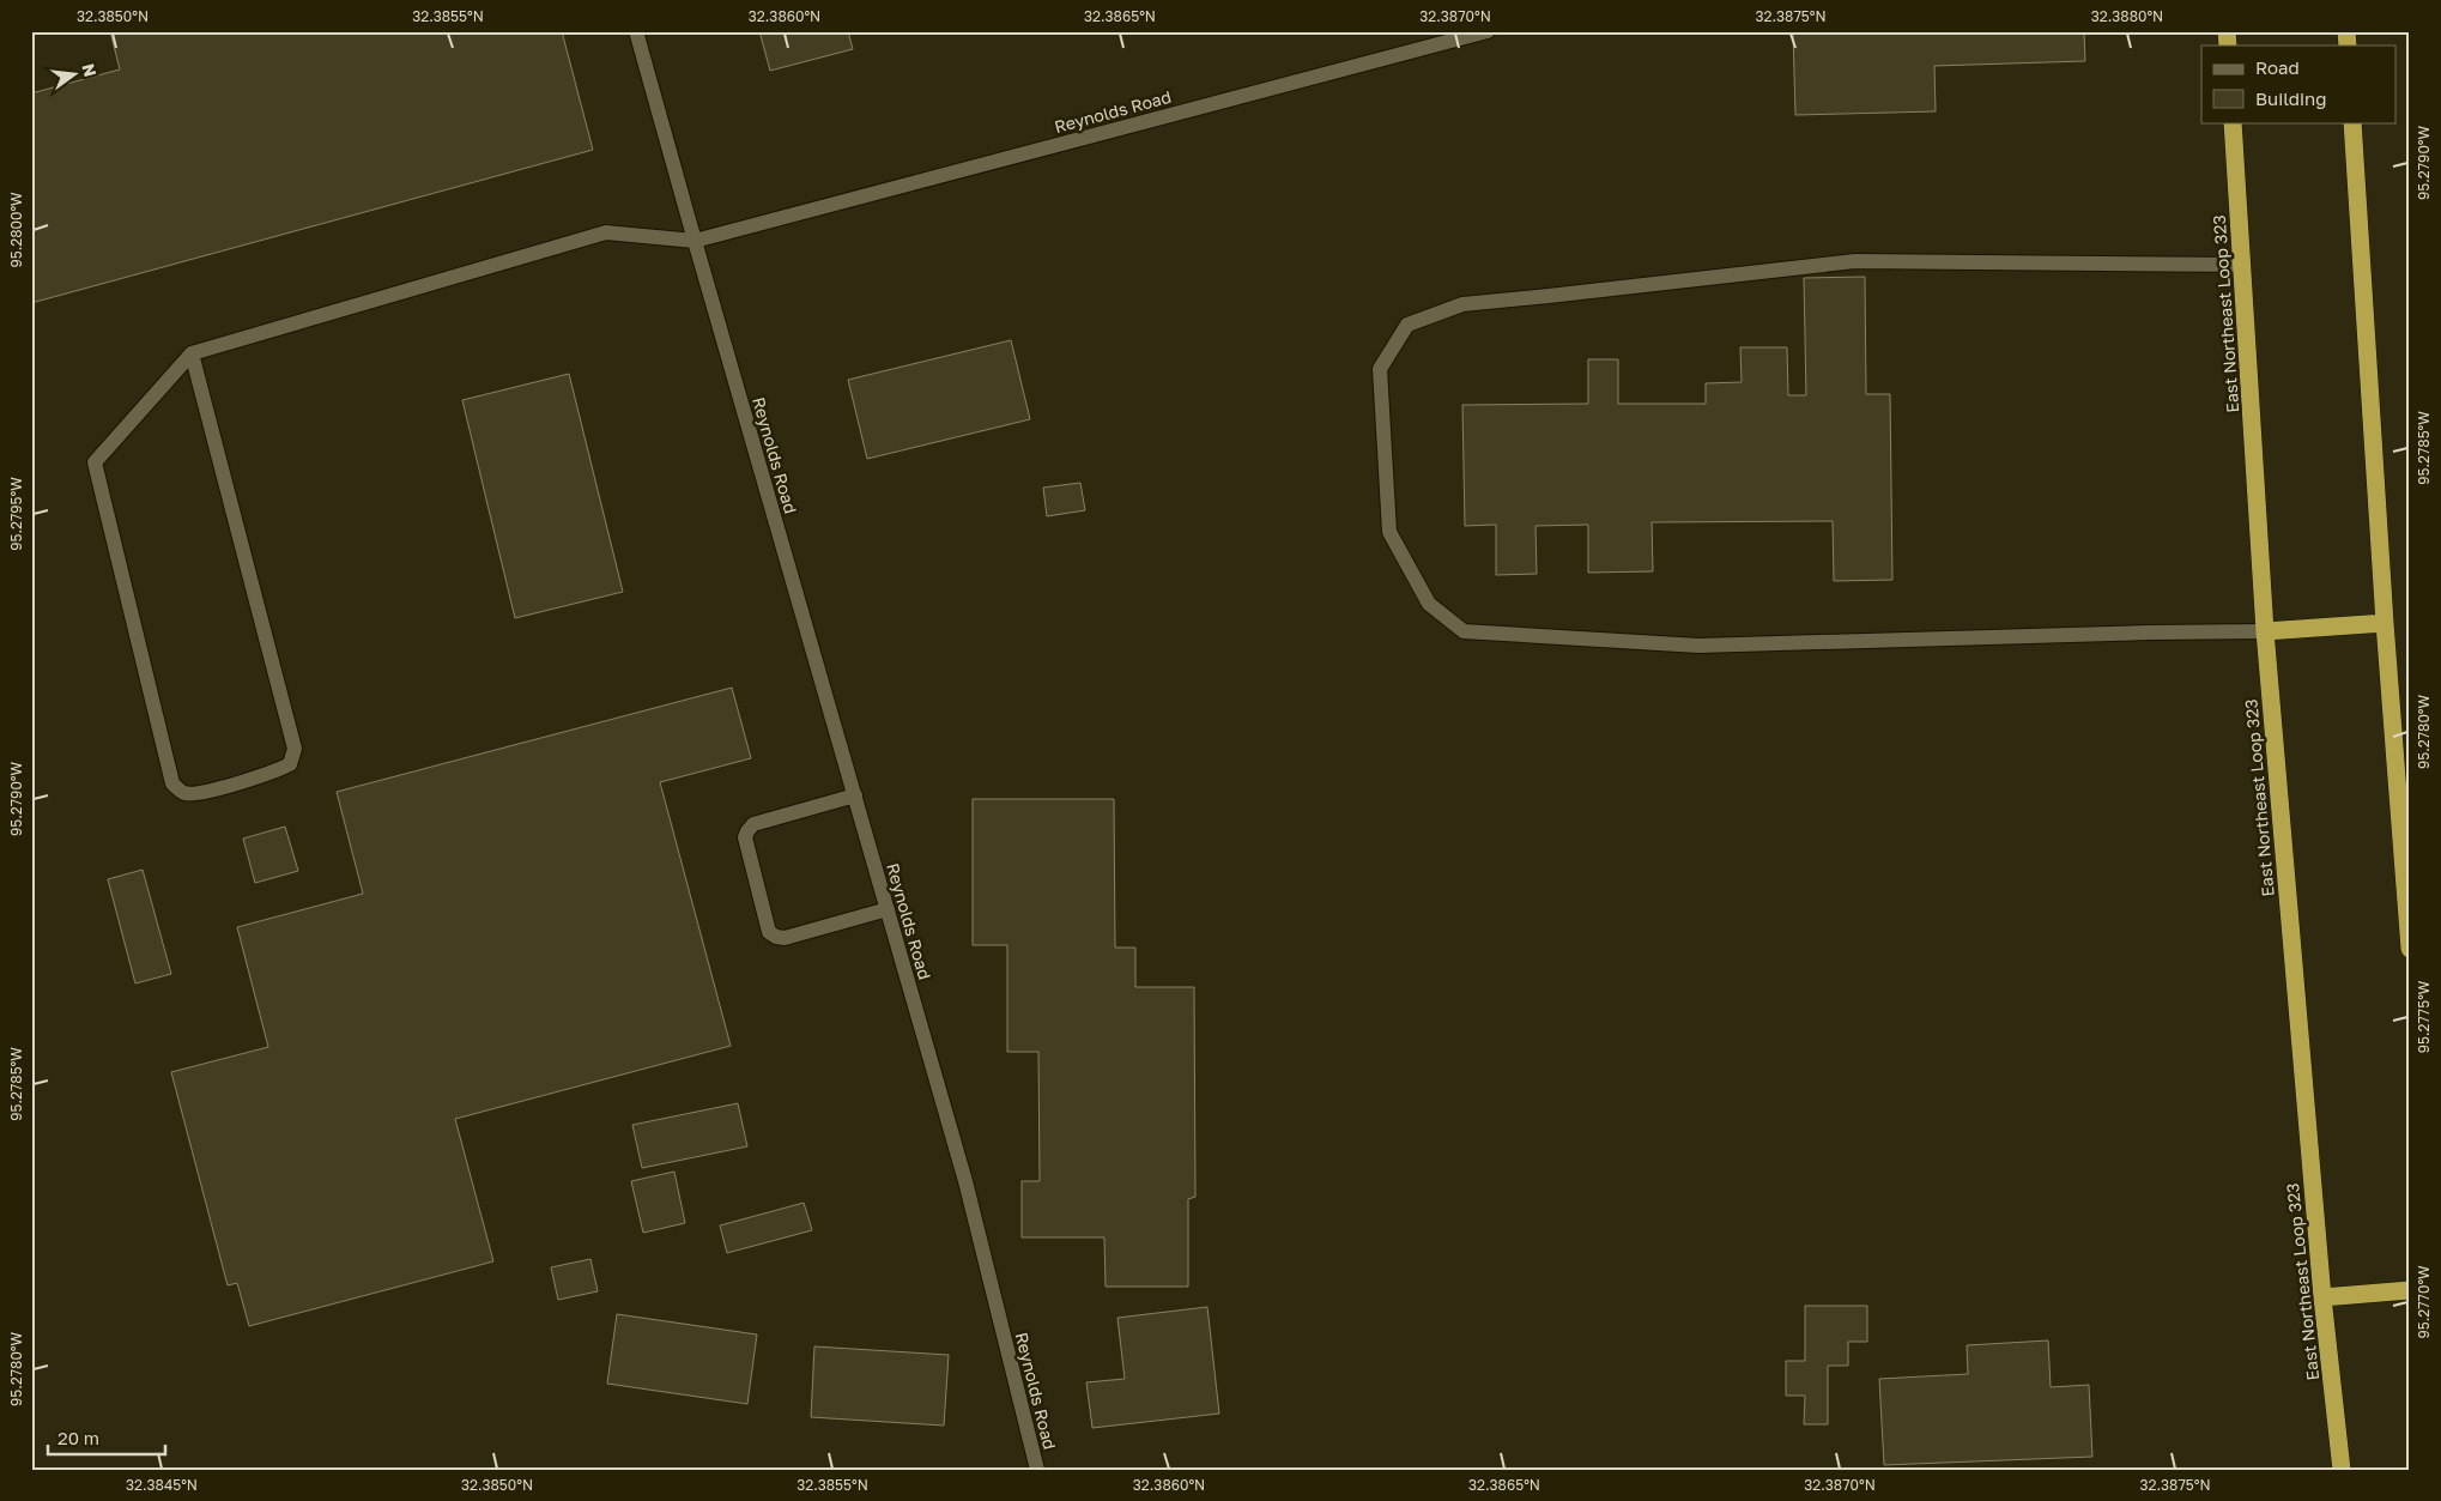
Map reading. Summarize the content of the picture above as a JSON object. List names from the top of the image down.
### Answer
{
  "streets": {
    "highway": ["East Northeast Loop 323"],
    "street": ["Reynolds Road"]
  },
  "legend": ["Road", "Building"],
  "scale_bar": "20 m",
  "north": "right",
  "coordinates": [
    "32.3850°N",
    "32.3855°N",
    "32.3860°N",
    "32.3865°N",
    "32.3870°N",
    "32.3875°N",
    "32.3880°N",
    "95.2790°W",
    "95.2800°W",
    "95.2785°W",
    "95.2795°W",
    "95.2780°W",
    "95.2775°W",
    "95.2770°W",
    "32.3845°N"
  ]
}
